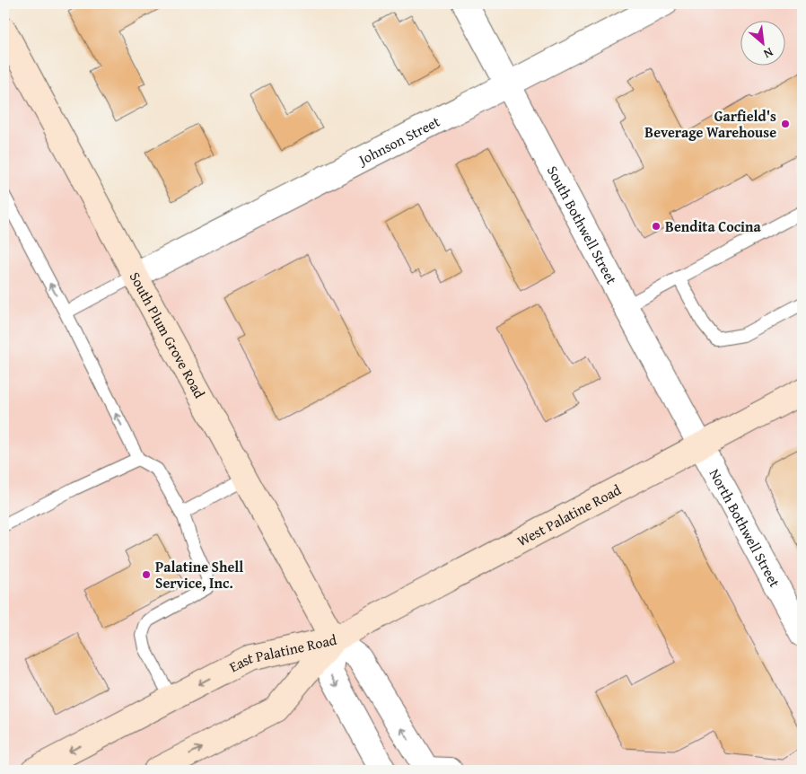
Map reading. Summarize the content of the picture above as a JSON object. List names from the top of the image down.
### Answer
{
  "streets": {
    "main road": ["South Plum Grove Road", "West Palatine Road", "East Palatine Road"],
    "street": ["Johnson Street", "South Bothwell Street", "North Bothwell Street"]
  },
  "crossings": [
    ["Johnson Street", "South Bothwell Street"],
    ["Johnson Street", "South Plum Grove Road"],
    ["South Bothwell Street", "West Palatine Road"],
    ["South Bothwell Street", "North Bothwell Street"],
    ["South Plum Grove Road", "West Palatine Road"],
    ["South Plum Grove Road", "East Palatine Road"],
    ["West Palatine Road", "North Bothwell Street"],
    ["West Palatine Road", "East Palatine Road"]
  ],
  "places": ["Garfield's Beverage Warehouse", "Bendita Cocina", "Palatine Shell Service, Inc."],
  "north": "bottom right"
}
